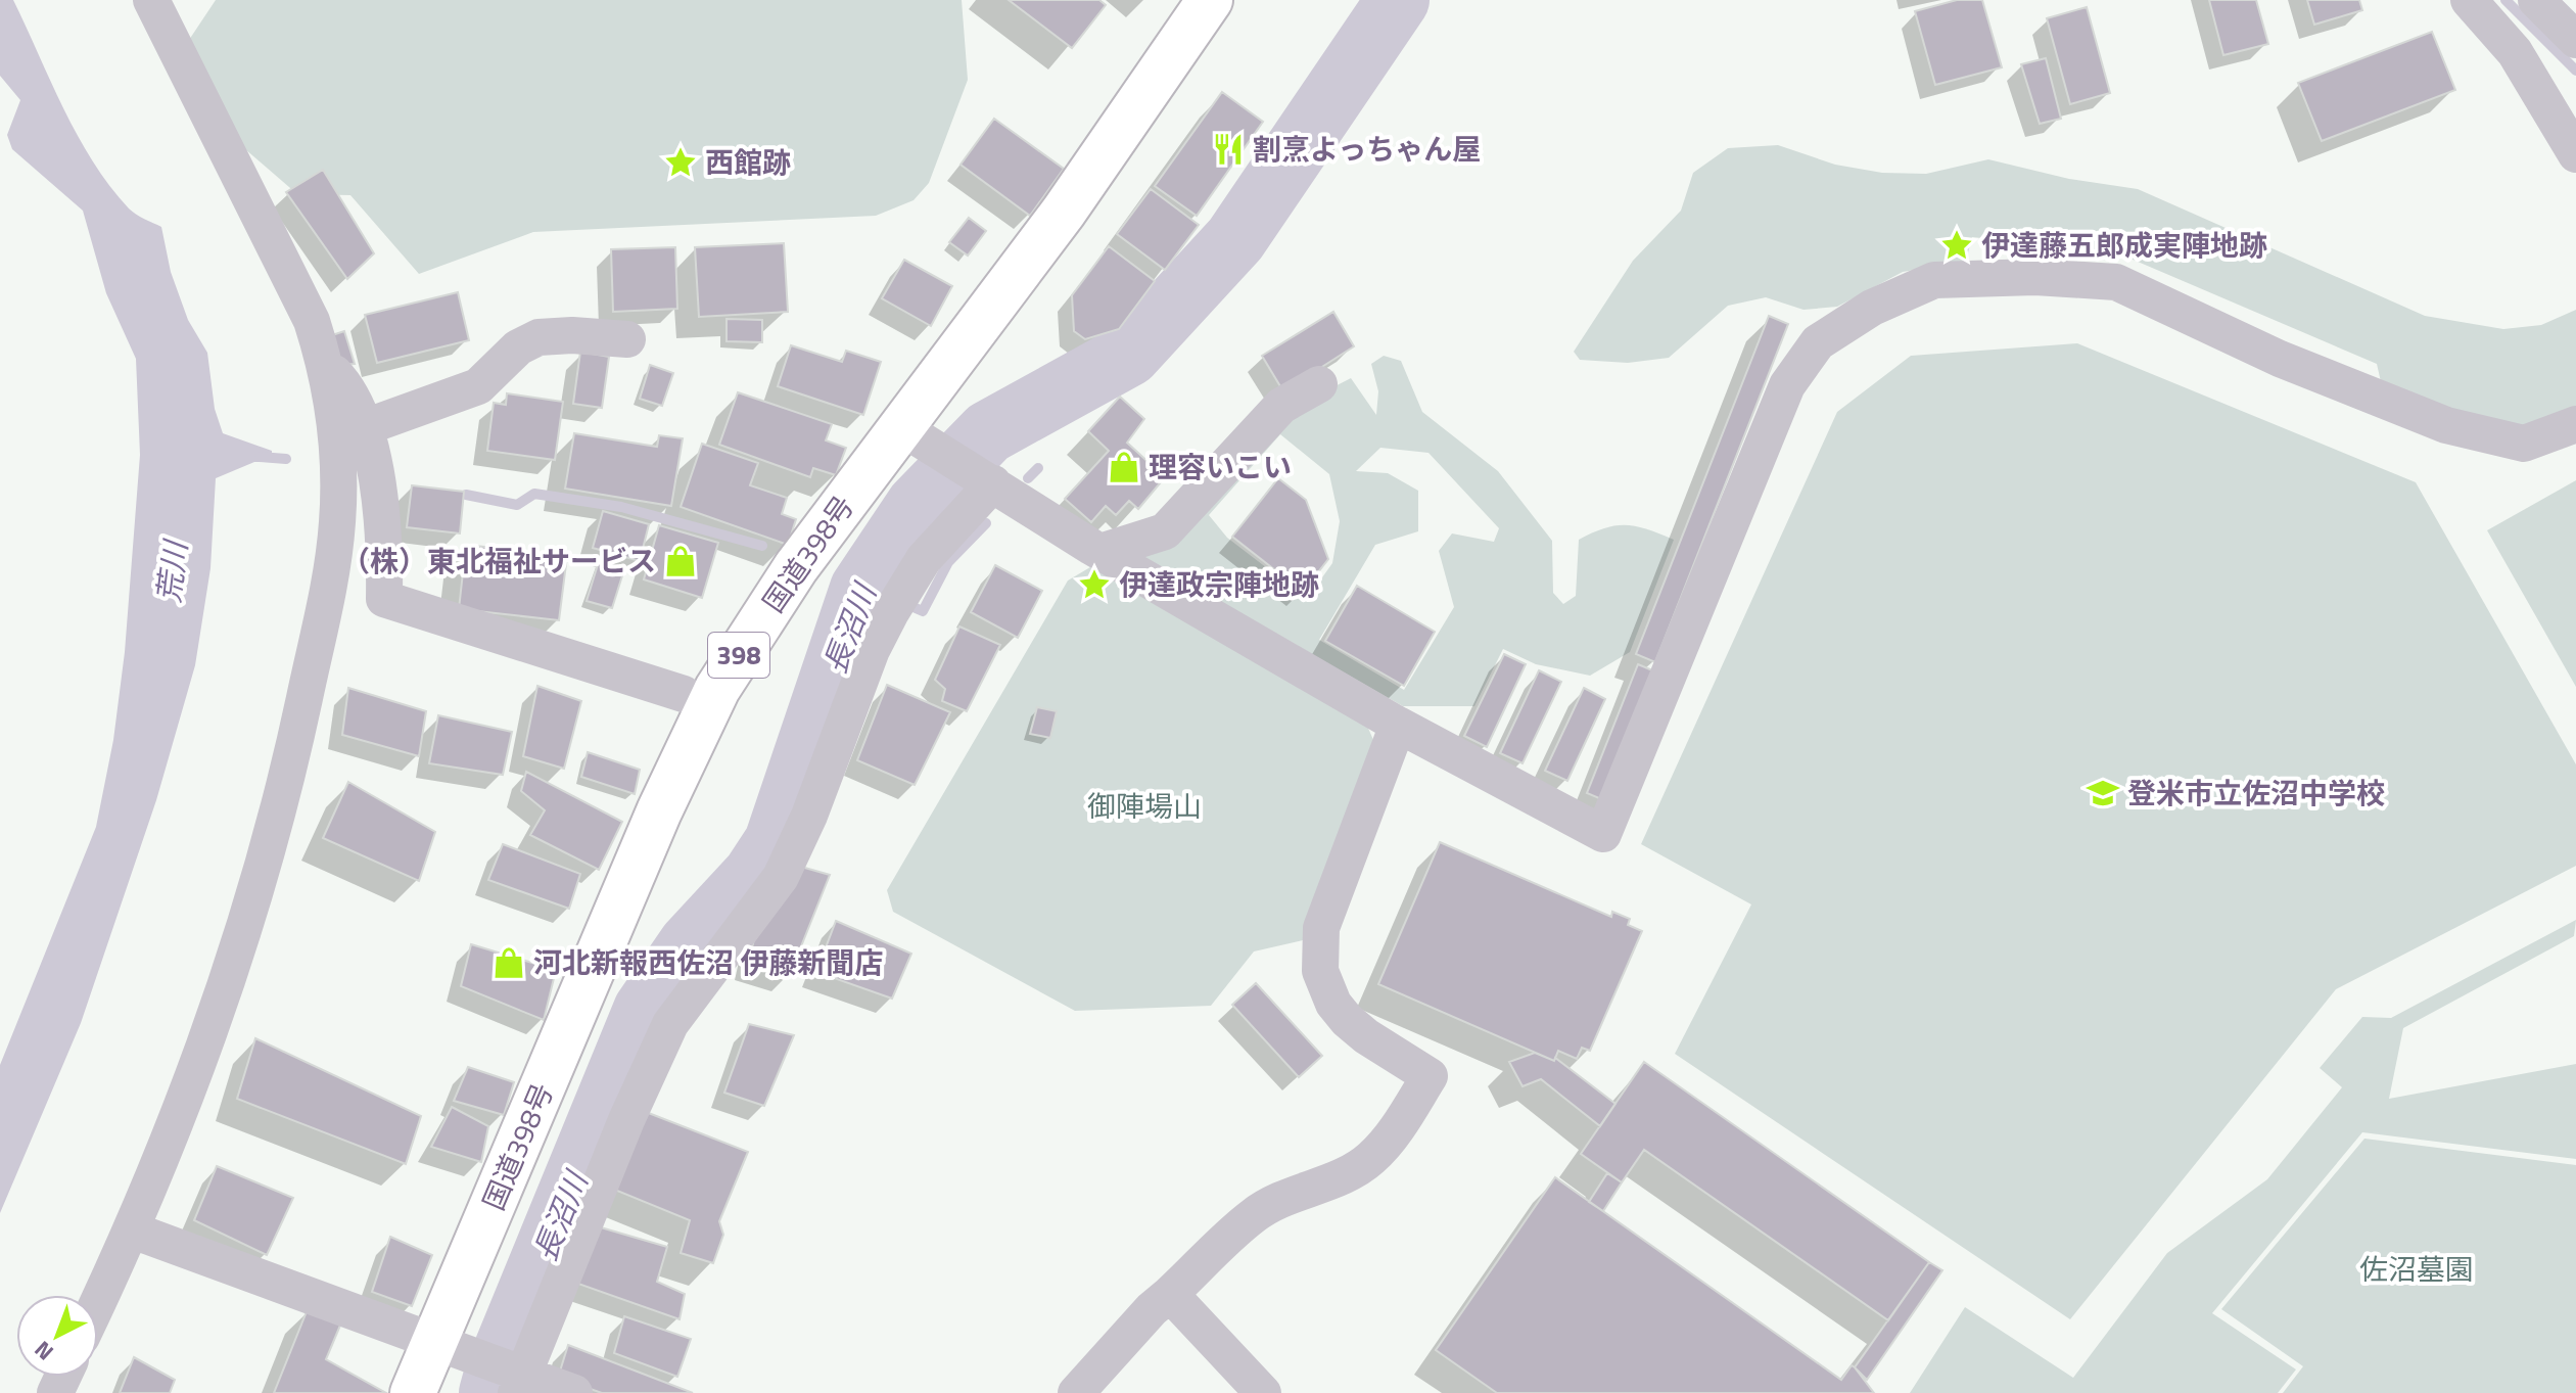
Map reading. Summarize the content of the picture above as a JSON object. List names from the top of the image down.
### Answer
{
  "streets": {
    "highway": ["国道398号", "398"]
  },
  "water": ["荒川", "長沼川"],
  "parks": ["御陣場山", "佐沼墓園"],
  "places": {
    "restaurant": ["割烹よっちゃん屋"],
    "place": ["西館跡", "伊達藤五郎成実陣地跡", "伊達政宗陣地跡"],
    "shop": ["理容いこい", "（株）東北福祉サービス", "河北新報西佐沼 伊藤新聞店"],
    "school or university": ["登米市立佐沼中学校"]
  },
  "north": "bottom left"
}
